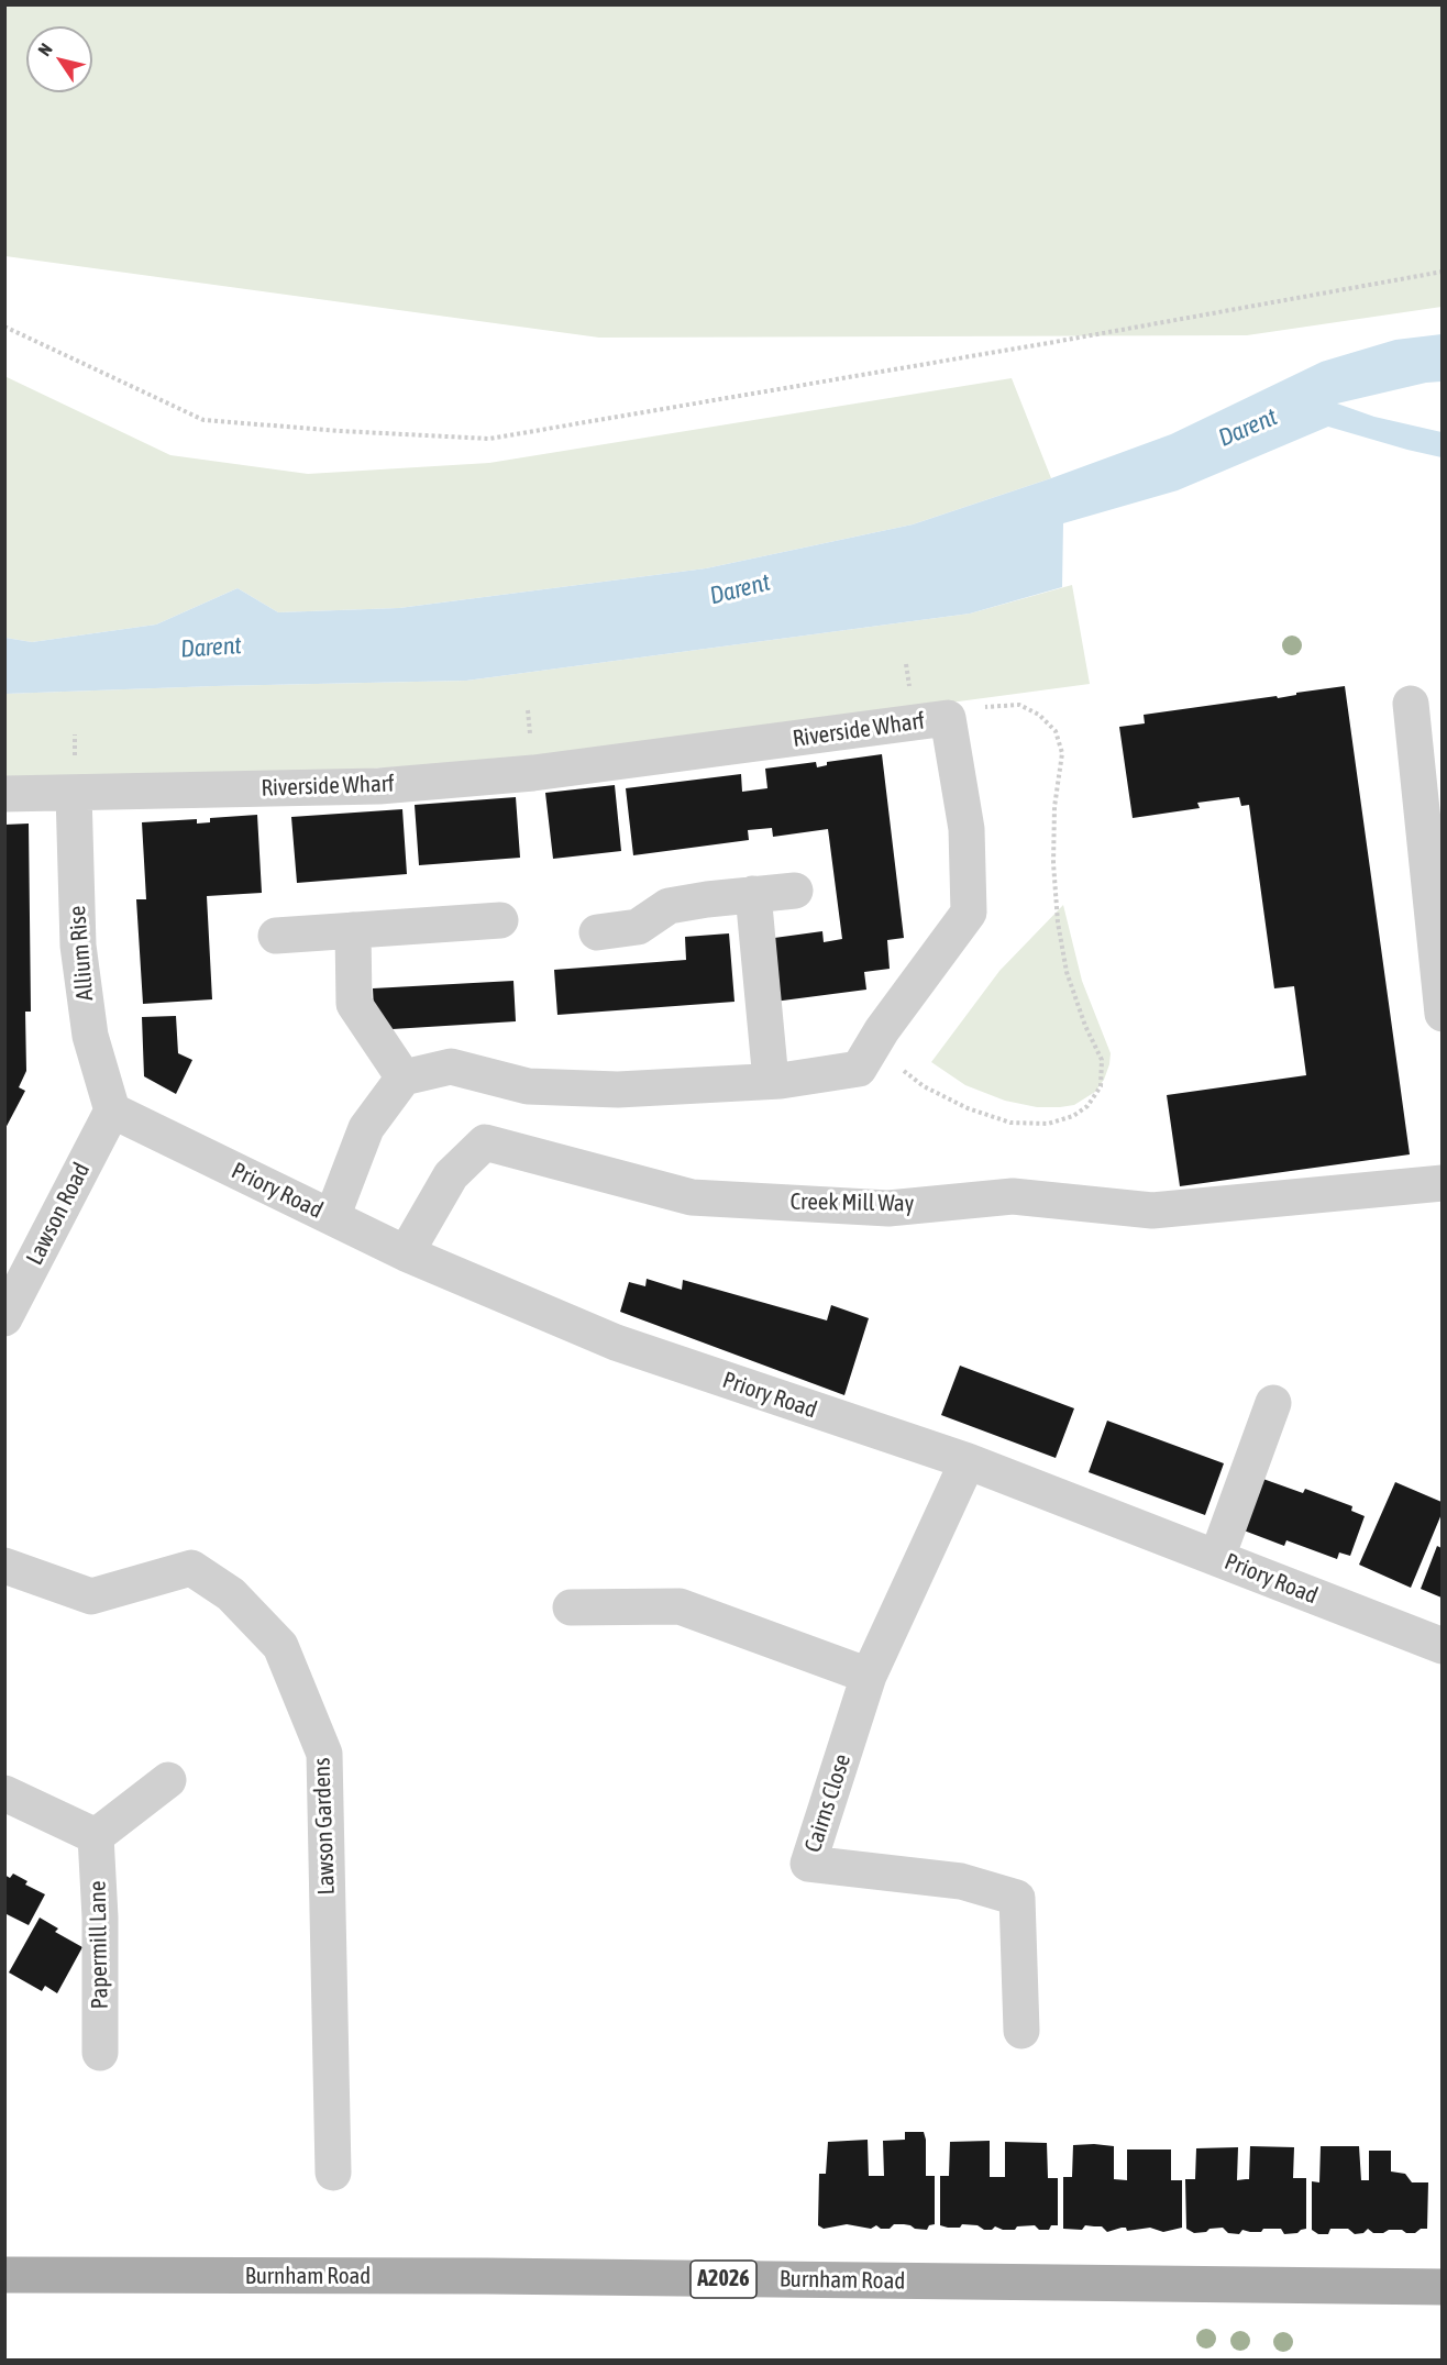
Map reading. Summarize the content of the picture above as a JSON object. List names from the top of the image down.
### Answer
{
  "streets": {
    "main road": ["Burnham Road", "A2026"],
    "street": [
      "Riverside Wharf",
      "Allium Rise",
      "Priory Road",
      "Creek Mill Way",
      "Lawson Road",
      "Cairns Close",
      "Lawson Gardens",
      "Papermill Lane"
    ]
  },
  "crossings": [
    ["Riverside Wharf", "Allium Rise"],
    ["Allium Rise", "Priory Road"],
    ["Allium Rise", "Lawson Road"],
    ["Priory Road", "Creek Mill Way"],
    ["Priory Road", "Lawson Road"],
    ["Priory Road", "Cairns Close"]
  ],
  "water": ["Darent"],
  "north": "top left"
}
